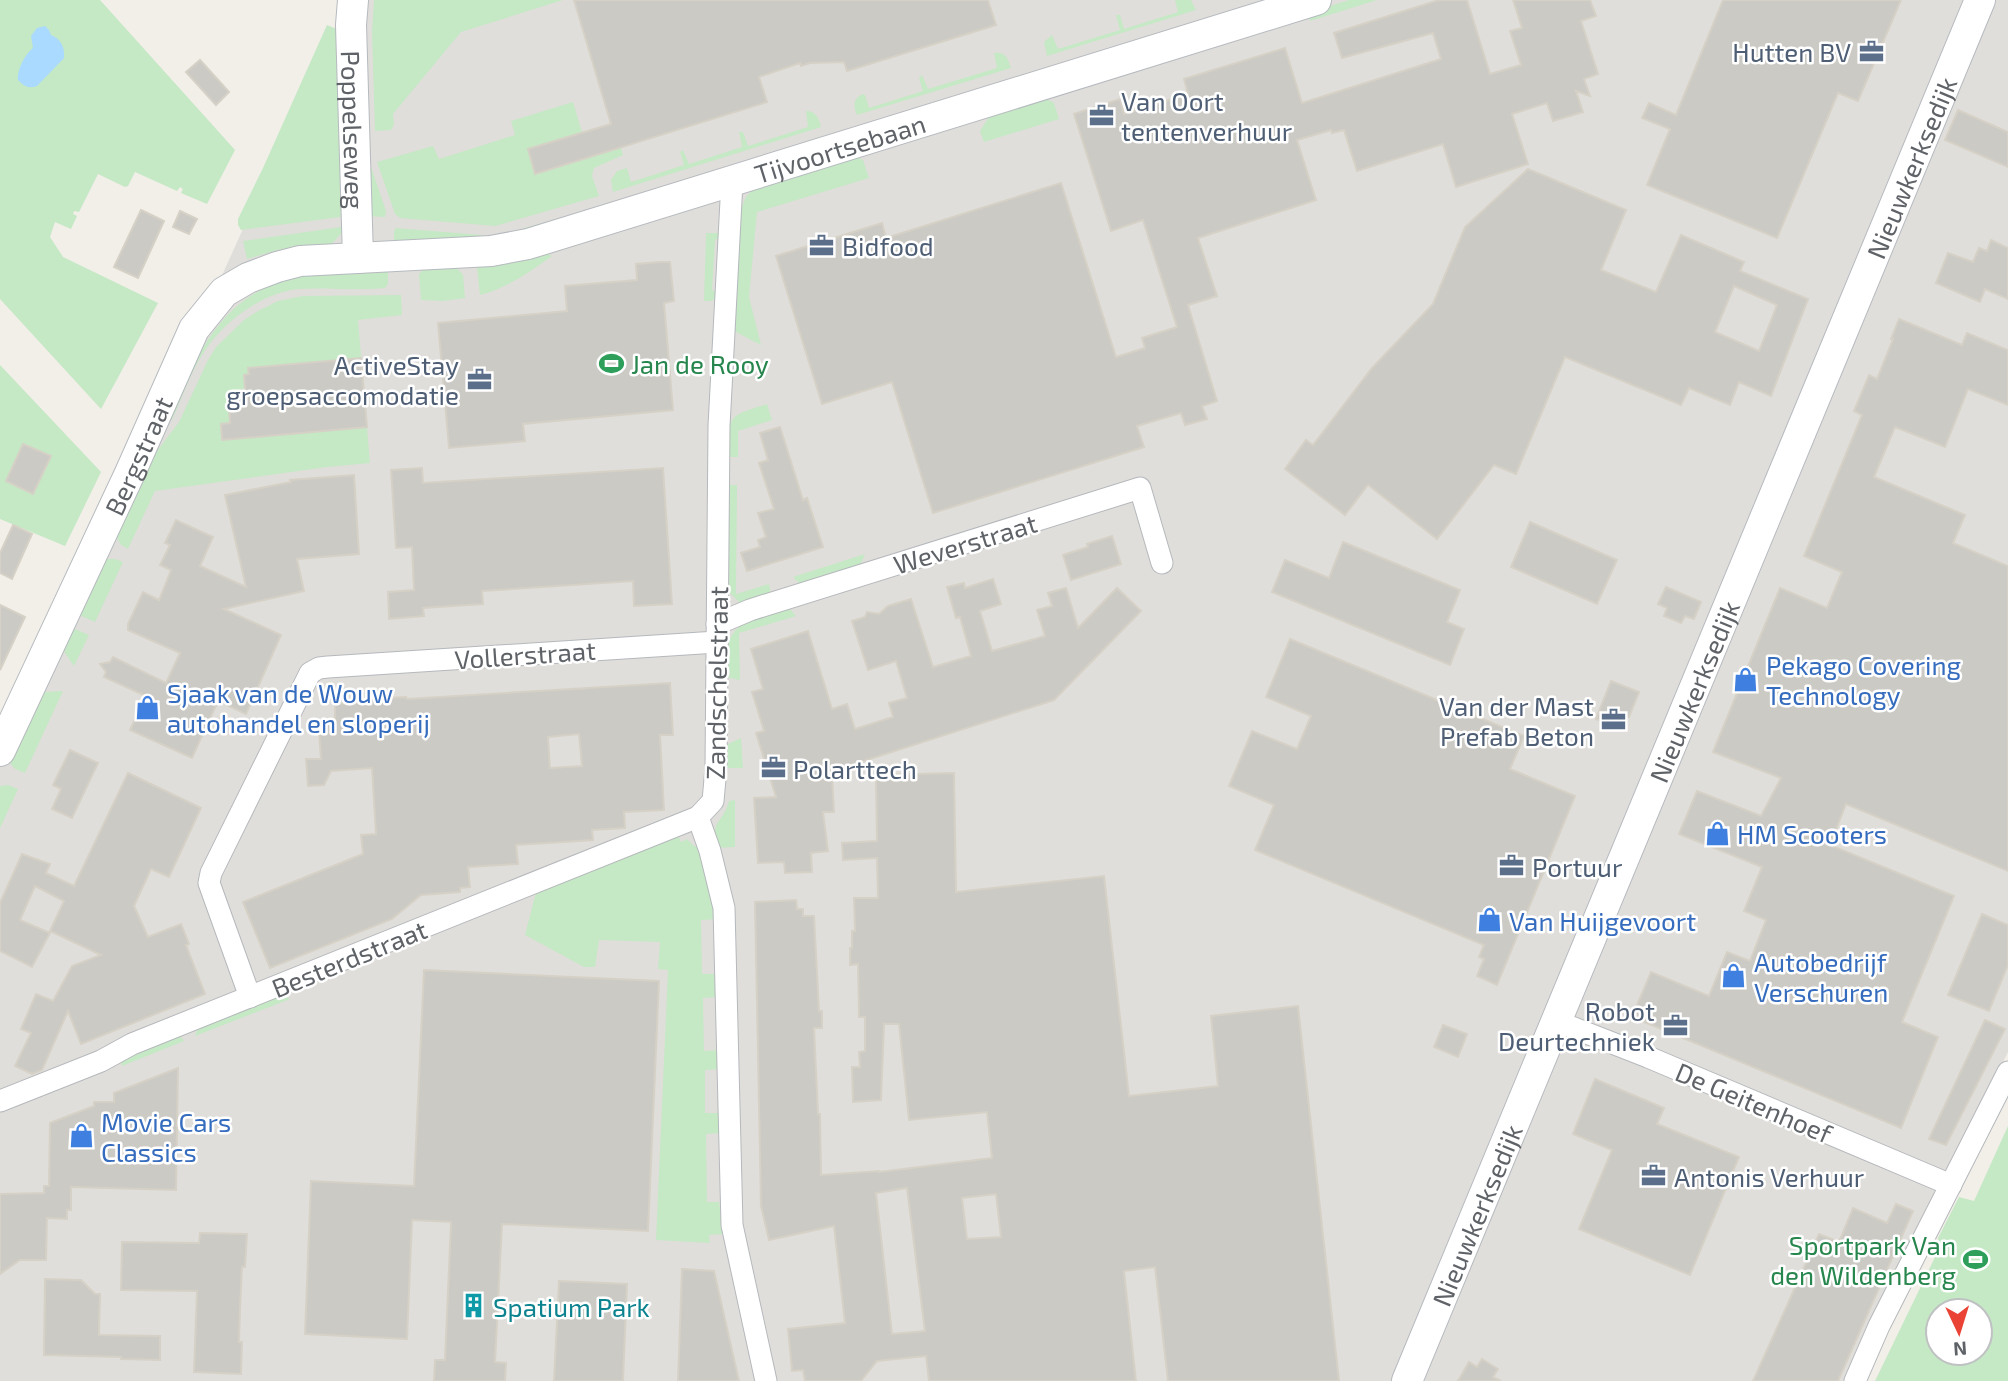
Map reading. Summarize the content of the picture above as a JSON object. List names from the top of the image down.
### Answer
{
  "streets": {
    "street": [
      "Poppelseweg",
      "Tijvoortsebaan",
      "Nieuwkerksedijk",
      "Bergstraat",
      "Weverstraat",
      "Vollerstraat",
      "Zandschelstraat",
      "Besterdstraat",
      "De Geitenhoef"
    ]
  },
  "crossings": [
    ["Poppelseweg", "Tijvoortsebaan"],
    ["Poppelseweg", "Bergstraat"],
    ["Tijvoortsebaan", "Bergstraat"],
    ["Tijvoortsebaan", "Zandschelstraat"],
    ["Nieuwkerksedijk", "De Geitenhoef"],
    ["Weverstraat", "Vollerstraat"],
    ["Weverstraat", "Zandschelstraat"],
    ["Vollerstraat", "Zandschelstraat"],
    ["Vollerstraat", "Besterdstraat"],
    ["Zandschelstraat", "Besterdstraat"]
  ],
  "places": {
    "office": [
      "Hutten BV",
      "Van Oort tentenverhuur",
      "Bidfood",
      "ActiveStay groepsaccomodatie",
      "Van der Mast Prefab Beton",
      "Polarttech",
      "Portuur",
      "Robot Deurtechniek",
      "Antonis Verhuur"
    ],
    "sports": ["Jan de Rooy", "Sportpark Van den Wildenberg"],
    "shop": [
      "Pekago Covering Technology",
      "Sjaak van de Wouw autohandel en sloperij",
      "HM Scooters",
      "Van Huijgevoort",
      "Autobedrijf Verschuren",
      "Movie Cars Classics"
    ],
    "building": ["Spatium Park"]
  },
  "north": "bottom"
}
